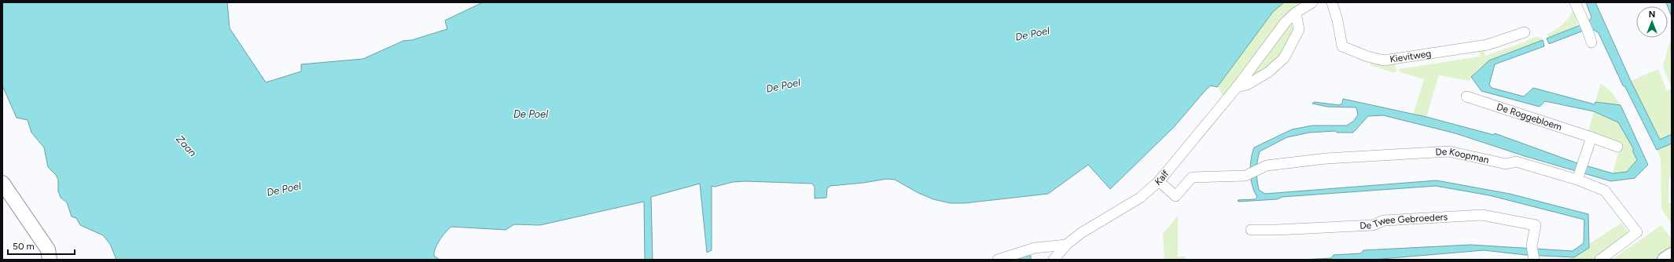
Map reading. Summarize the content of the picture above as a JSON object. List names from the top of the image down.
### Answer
{
  "streets": {
    "street": [
      "Kievitweg",
      "De Roggebloem",
      "De Koopman",
      "Kalf",
      "De Twee Gebroeders"
    ]
  },
  "crossings": [
    ["De Koopman", "Kalf"]
  ],
  "water": ["De Poel", "Zaan"],
  "scale_bar": "50 m",
  "north": "top"
}
